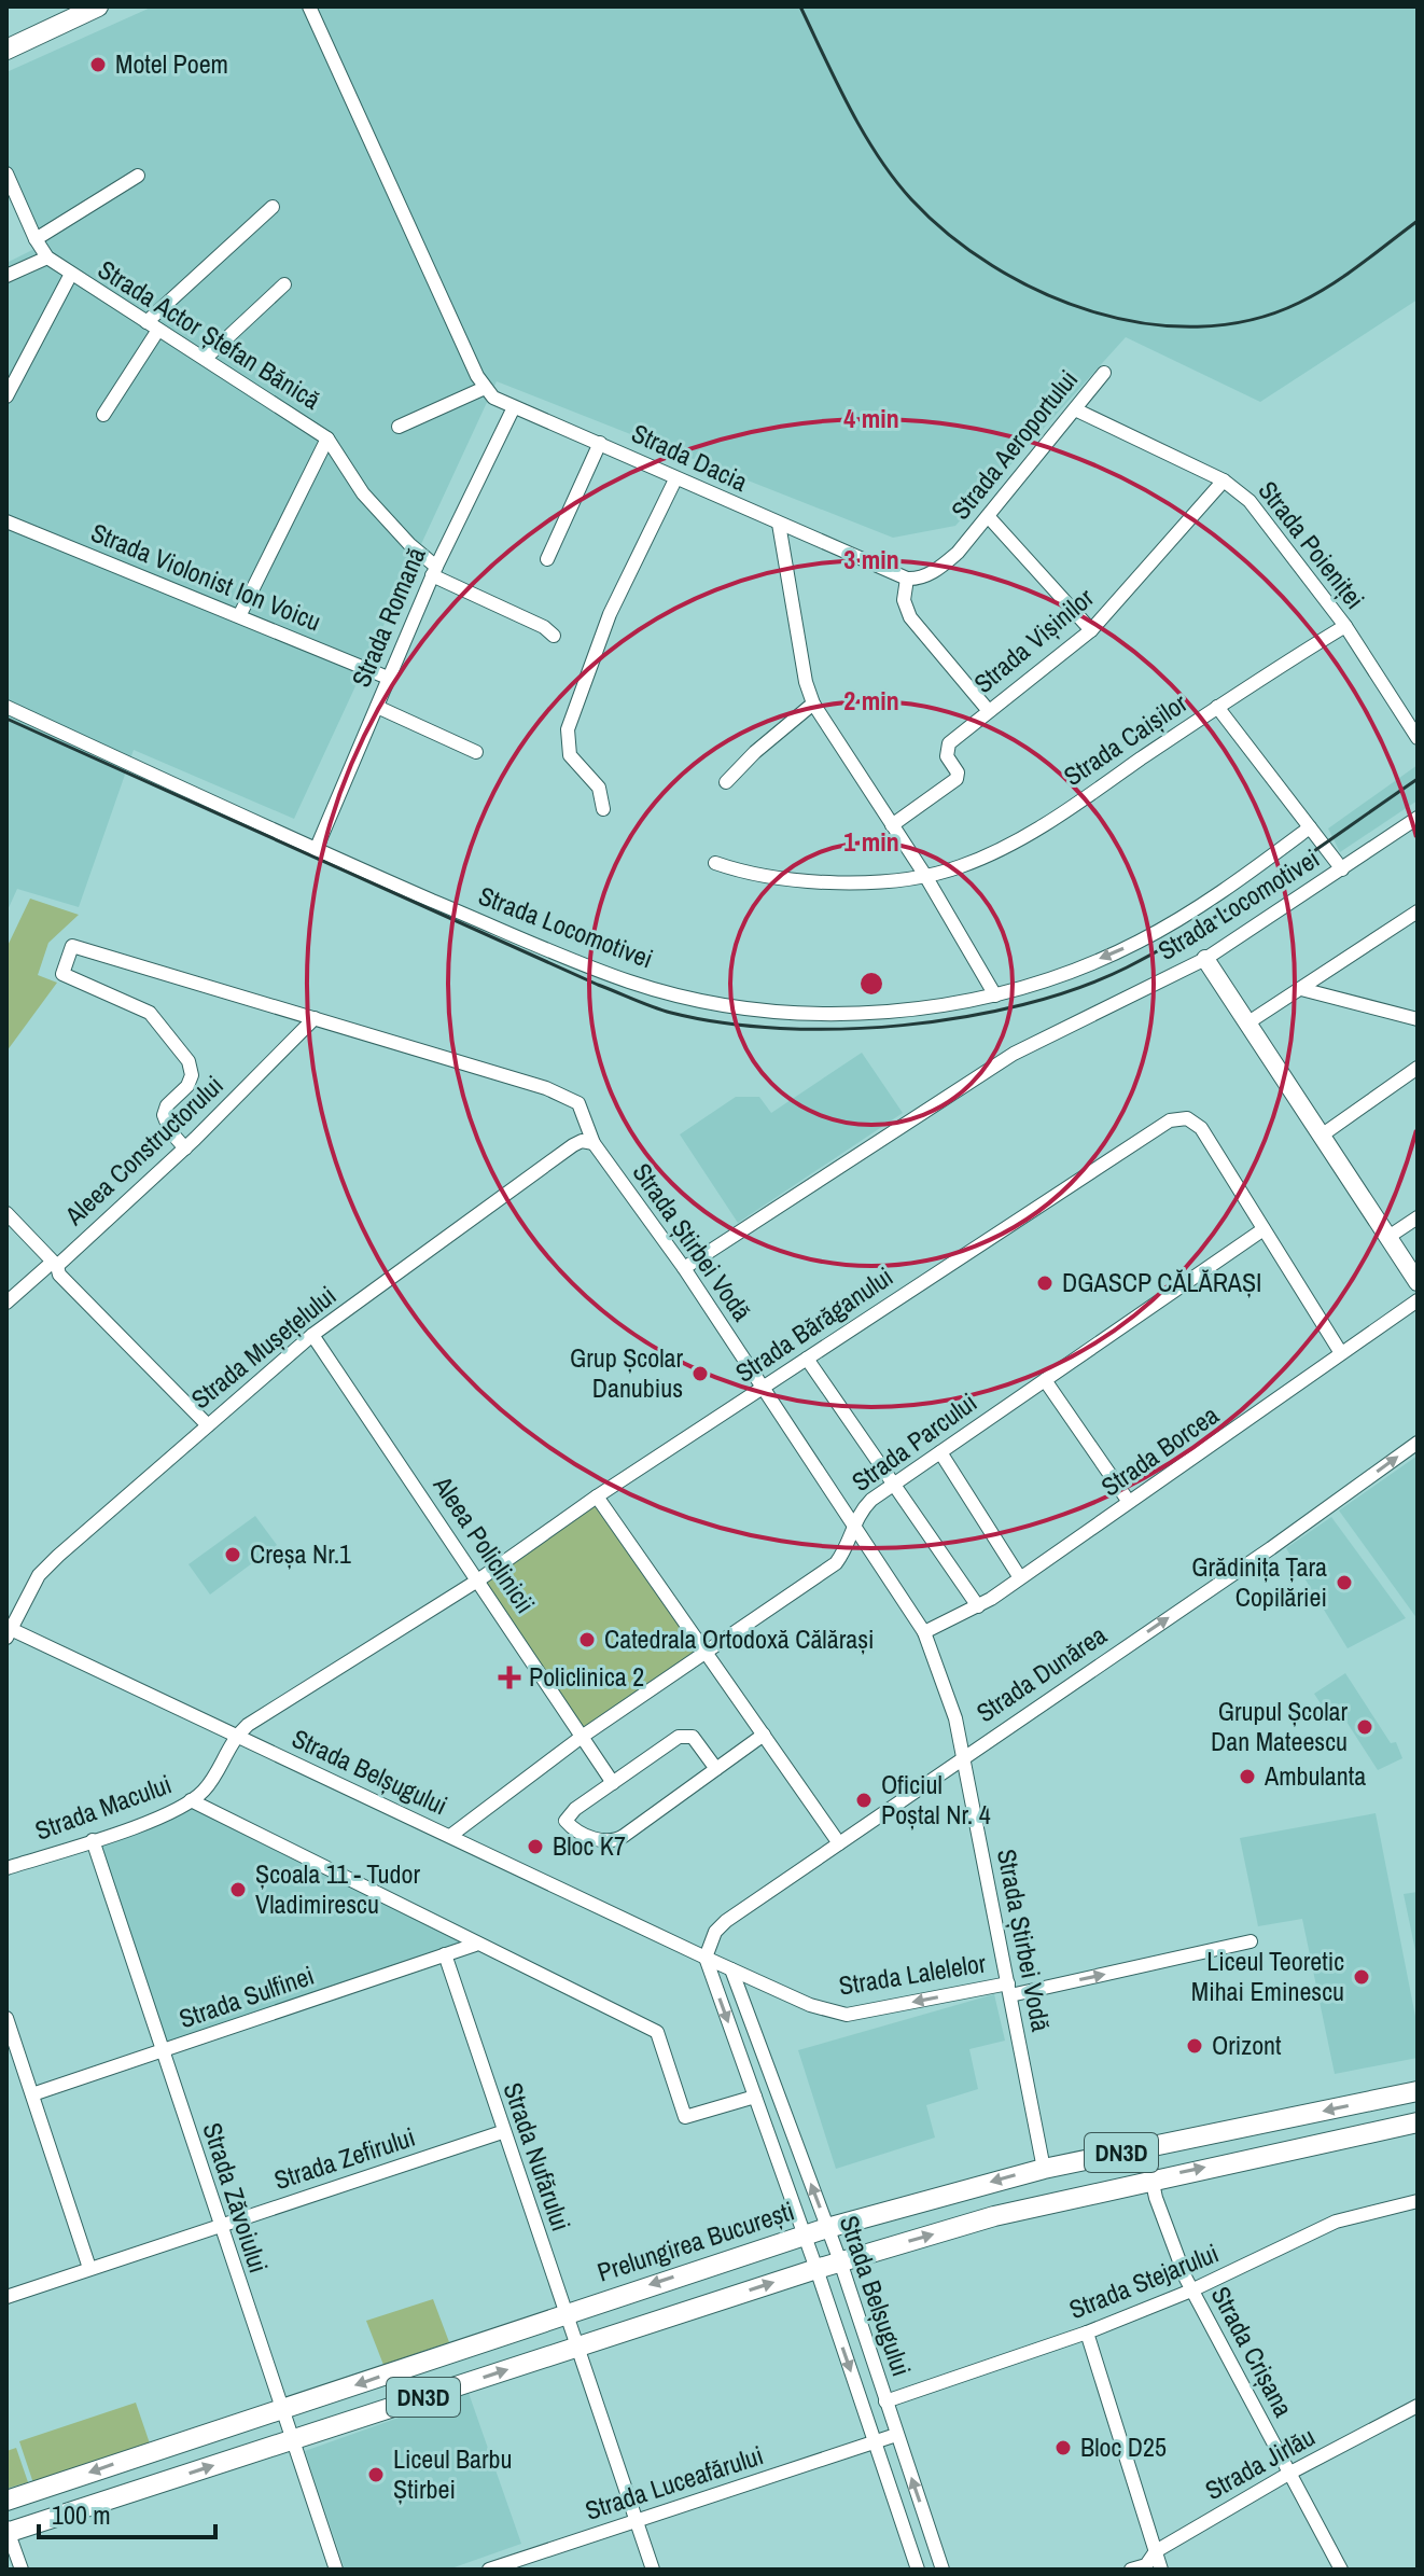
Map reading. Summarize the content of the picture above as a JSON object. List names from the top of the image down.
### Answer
{
  "streets": {
    "main road": ["DN3D", "Prelungirea București"],
    "street": [
      "Strada Actor Ștefan Bănică",
      "Strada Aeroportului",
      "Strada Dacia",
      "Strada Poieniței",
      "Strada Violonist Ion Voicu",
      "Strada Romană",
      "Strada Vișinilor",
      "Strada Caișilor",
      "Strada Locomotivei",
      "Aleea Constructorului",
      "Strada Știrbei Vodă",
      "Strada Bărăganului",
      "Strada Mușețelului",
      "Strada Parcului",
      "Strada Borcea",
      "Aleea Policlinicii",
      "Strada Dunărea",
      "Strada Belșugului",
      "Strada Macului",
      "Strada Lalelelor",
      "Strada Sulfinei",
      "Strada Nufărului",
      "Strada Zefirului",
      "Strada Zăvoiului",
      "Strada Stejarului",
      "Strada Crișana",
      "Strada Jirlău",
      "Strada Luceafărului"
    ]
  },
  "crossings": [
    ["Strada Actor Ștefan Bănică", "Strada Romană"],
    ["Strada Aeroportului", "Strada Poieniței"],
    ["Strada Dacia", "Strada Romană"],
    ["Strada Poieniței", "Strada Vișinilor"],
    ["Strada Poieniței", "Strada Caișilor"],
    ["Strada Violonist Ion Voicu", "Strada Romană"],
    ["Strada Romană", "Strada Locomotivei"],
    ["Strada Locomotivei", "Strada Știrbei Vodă"],
    ["Aleea Constructorului", "Strada Știrbei Vodă"],
    ["Strada Știrbei Vodă", "Strada Bărăganului"],
    ["Strada Știrbei Vodă", "Strada Mușețelului"],
    ["Strada Știrbei Vodă", "Strada Parcului"],
    ["Strada Știrbei Vodă", "Strada Borcea"],
    ["Strada Știrbei Vodă", "Strada Dunărea"],
    ["Strada Știrbei Vodă", "Strada Lalelelor"],
    ["Strada Știrbei Vodă", "Prelungirea București"],
    ["Strada Bărăganului", "Strada Parcului"],
    ["Strada Bărăganului", "Strada Borcea"],
    ["Strada Bărăganului", "Aleea Policlinicii"],
    ["Strada Bărăganului", "Strada Belșugului"],
    ["Strada Bărăganului", "Strada Macului"],
    ["Strada Mușețelului", "Aleea Policlinicii"],
    ["Strada Mușețelului", "Strada Belșugului"],
    ["Strada Parcului", "Aleea Policlinicii"],
    ["Strada Parcului", "Strada Belșugului"],
    ["Strada Dunărea", "Strada Belșugului"],
    ["Strada Belșugului", "Strada Macului"],
    ["Strada Belșugului", "Strada Lalelelor"],
    ["Strada Belșugului", "DN3D"],
    ["Strada Belșugului", "Prelungirea București"],
    ["Strada Belșugului", "Strada Stejarului"],
    ["Strada Belșugului", "Strada Luceafărului"],
    ["Strada Macului", "Strada Zăvoiului"],
    ["Strada Sulfinei", "Strada Nufărului"],
    ["Strada Sulfinei", "Strada Zăvoiului"],
    ["DN3D", "Strada Nufărului"],
    ["DN3D", "Strada Zăvoiului"],
    ["DN3D", "Strada Crișana"],
    ["Strada Nufărului", "Strada Zefirului"],
    ["Strada Nufărului", "Prelungirea București"],
    ["Strada Nufărului", "Strada Luceafărului"],
    ["Strada Zefirului", "Strada Zăvoiului"],
    ["Strada Zăvoiului", "Prelungirea București"],
    ["Prelungirea București", "Strada Crișana"],
    ["Strada Stejarului", "Strada Crișana"],
    ["Strada Crișana", "Strada Jirlău"]
  ],
  "one_way": ["Strada Dunărea"],
  "places": {
    "other": [
      "Motel Poem",
      "DGASCP CĂLĂRAȘI",
      "Grup Școlar Danubius",
      "Creșa Nr.1",
      "Grădinița Țara Copilăriei",
      "Catedrala Ortodoxă Călărași",
      "Grupul Școlar Dan Mateescu",
      "Ambulanta",
      "Oficiul Poștal Nr. 4",
      "Bloc K7",
      "Școala 11 - Tudor Vladimirescu",
      "Liceul Teoretic Mihai Eminescu",
      "Orizont",
      "Bloc D25",
      "Liceul Barbu Știrbei"
    ],
    "health": ["Policlinica 2"]
  },
  "scale_bar": "100 m",
  "rings": [
    "4 min",
    "3 min",
    "2 min",
    "1 min"
  ]
}
